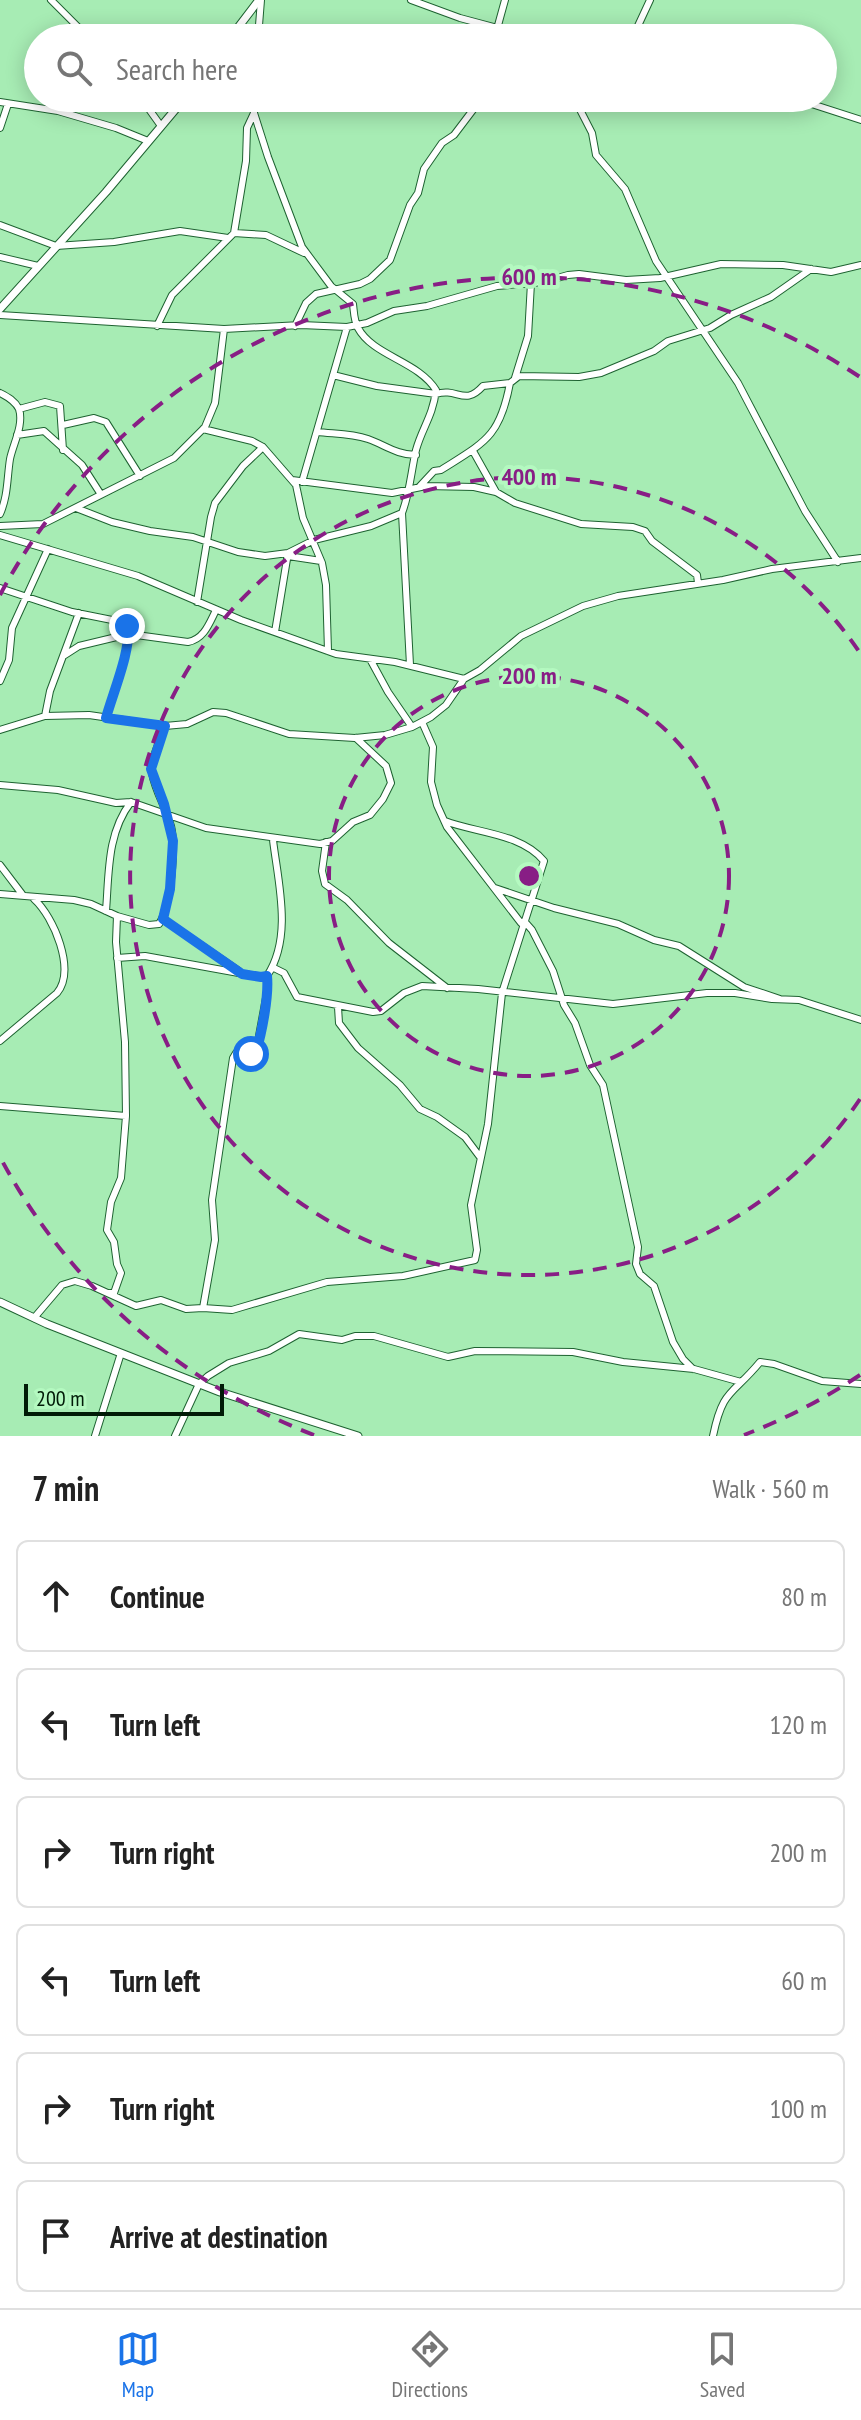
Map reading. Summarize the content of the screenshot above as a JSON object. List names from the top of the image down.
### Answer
{
  "scale_bar": "200 m",
  "page": {
    "search": "Search here",
    "scale": "200 m",
    "heading": ["7 min", "Walk · 560 m"],
    "list": [
      ["Continue", "80 m"],
      ["Turn left", "120 m"],
      ["Turn right", "200 m"],
      ["Turn left", "60 m"],
      ["Turn right", "100 m"],
      "Arrive at destination"
    ],
    "nav": ["Map", "Directions", "Saved"]
  },
  "rings": ["600 m", "400 m", "200 m"]
}
